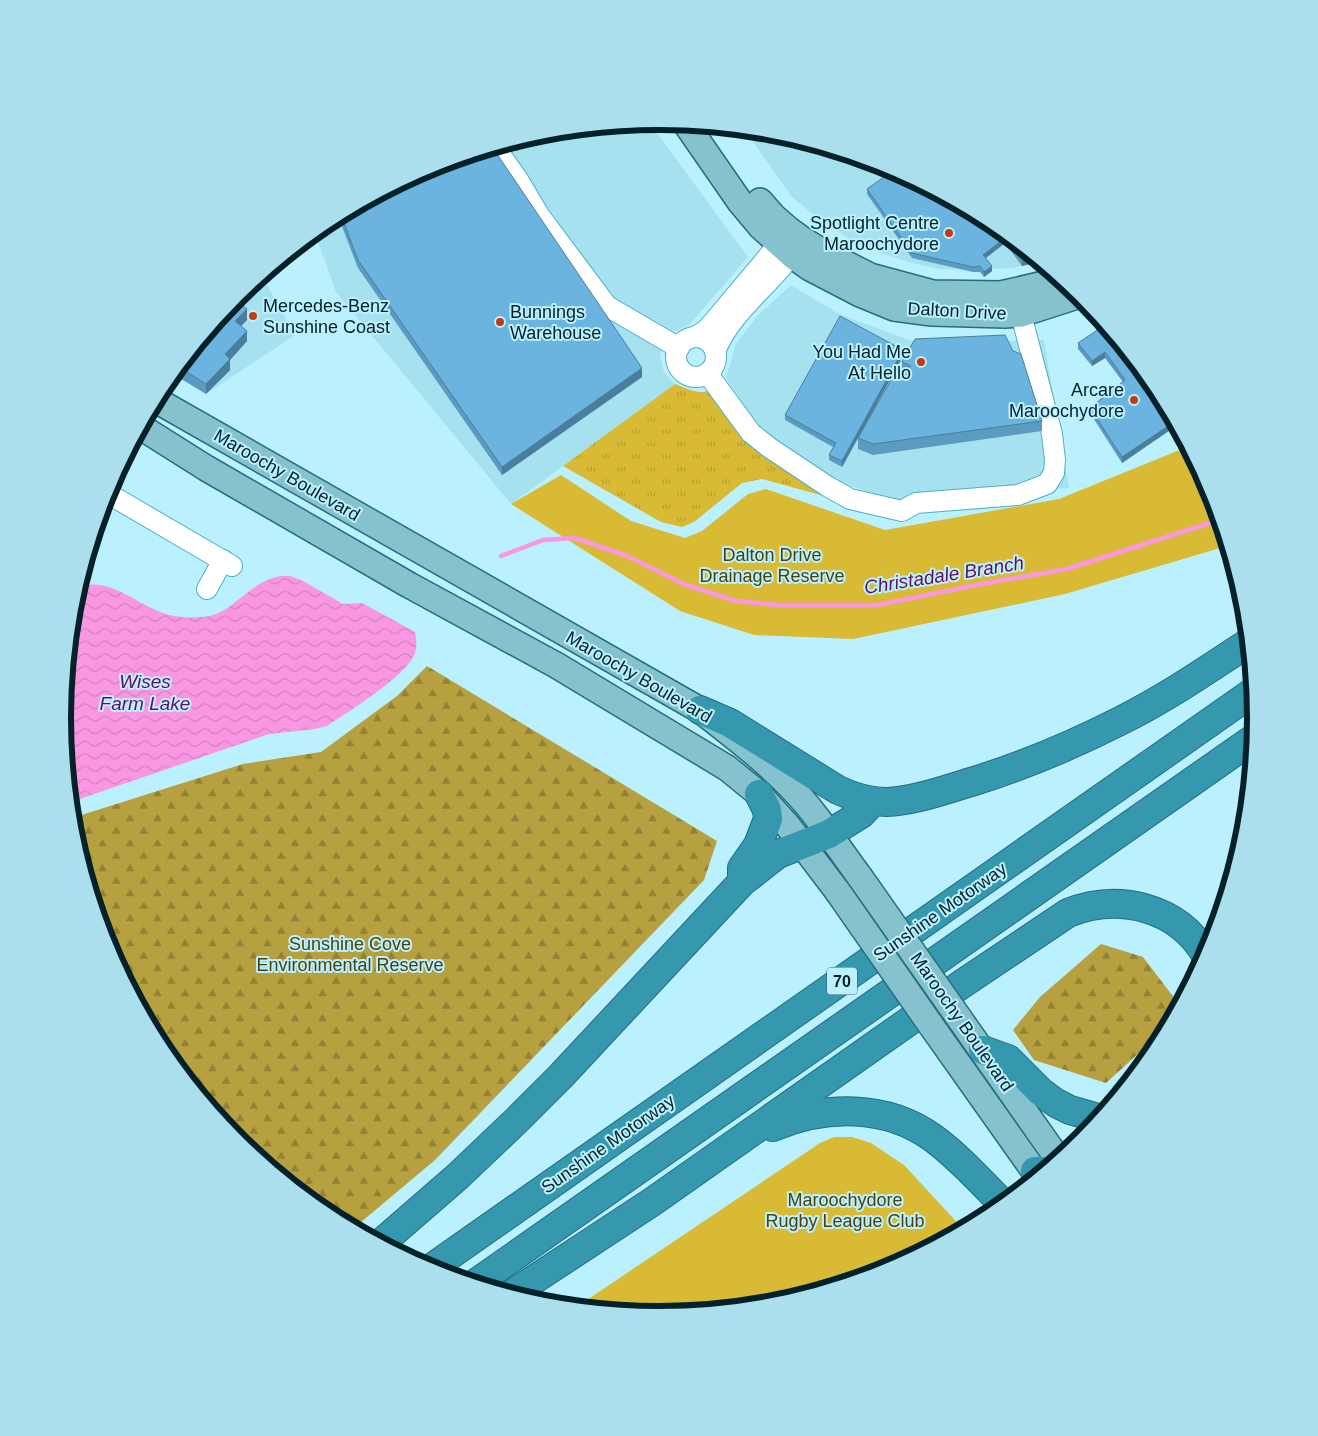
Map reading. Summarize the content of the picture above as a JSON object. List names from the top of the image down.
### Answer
{
  "streets": {
    "highway": ["Sunshine Motorway", "70"],
    "main road": ["Dalton Drive", "Maroochy Boulevard"]
  },
  "water": ["Christadale Branch", "Wises Farm Lake"],
  "parks": ["Dalton Drive Drainage Reserve", "Sunshine Cove Environmental Reserve", "Maroochydore Rugby League Club"],
  "places": [
    "Spotlight Centre Maroochydore",
    "Mercedes-Benz Sunshine Coast",
    "Bunnings Warehouse",
    "You Had Me At Hello",
    "Arcare Maroochydore"
  ]
}
